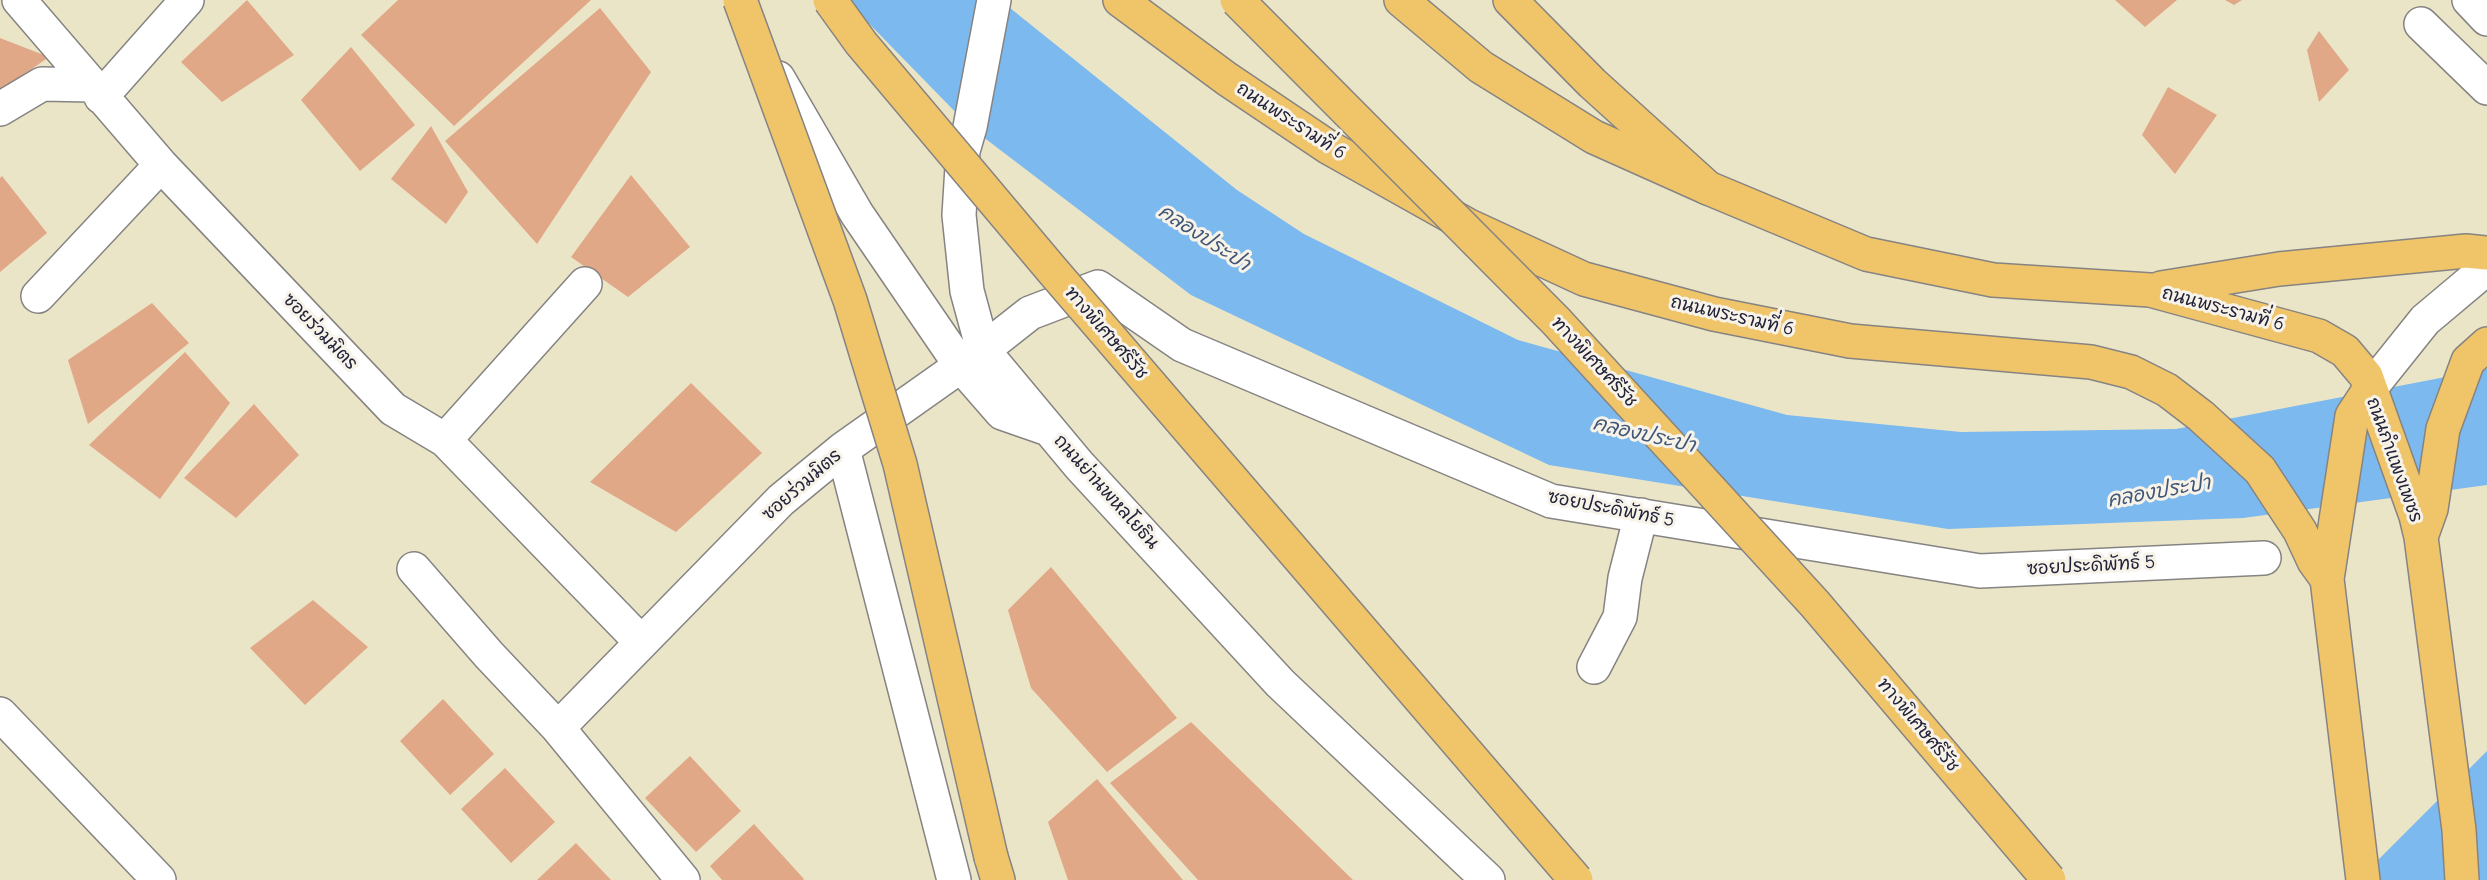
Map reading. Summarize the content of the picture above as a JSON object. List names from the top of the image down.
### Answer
{
  "streets": {
    "main road": ["ถนนพระรามที่ 6", "ทางพิเศษศรีรัช", "ถนนกำแพงเพชร"],
    "street": ["ซอยร่วมมิตร", "ถนนย่านพหลโยธิน", "ซอยประดิพัทธ์ 5"]
  },
  "crossings": [
    ["ถนนพระรามที่ 6", "ถนนกำแพงเพชร"],
    ["ซอยร่วมมิตร", "ถนนย่านพหลโยธิน"],
    ["ซอยร่วมมิตร", "ซอยประดิพัทธ์ 5"],
    ["ถนนย่านพหลโยธิน", "ซอยประดิพัทธ์ 5"]
  ],
  "water": ["คลองประปา"]
}
